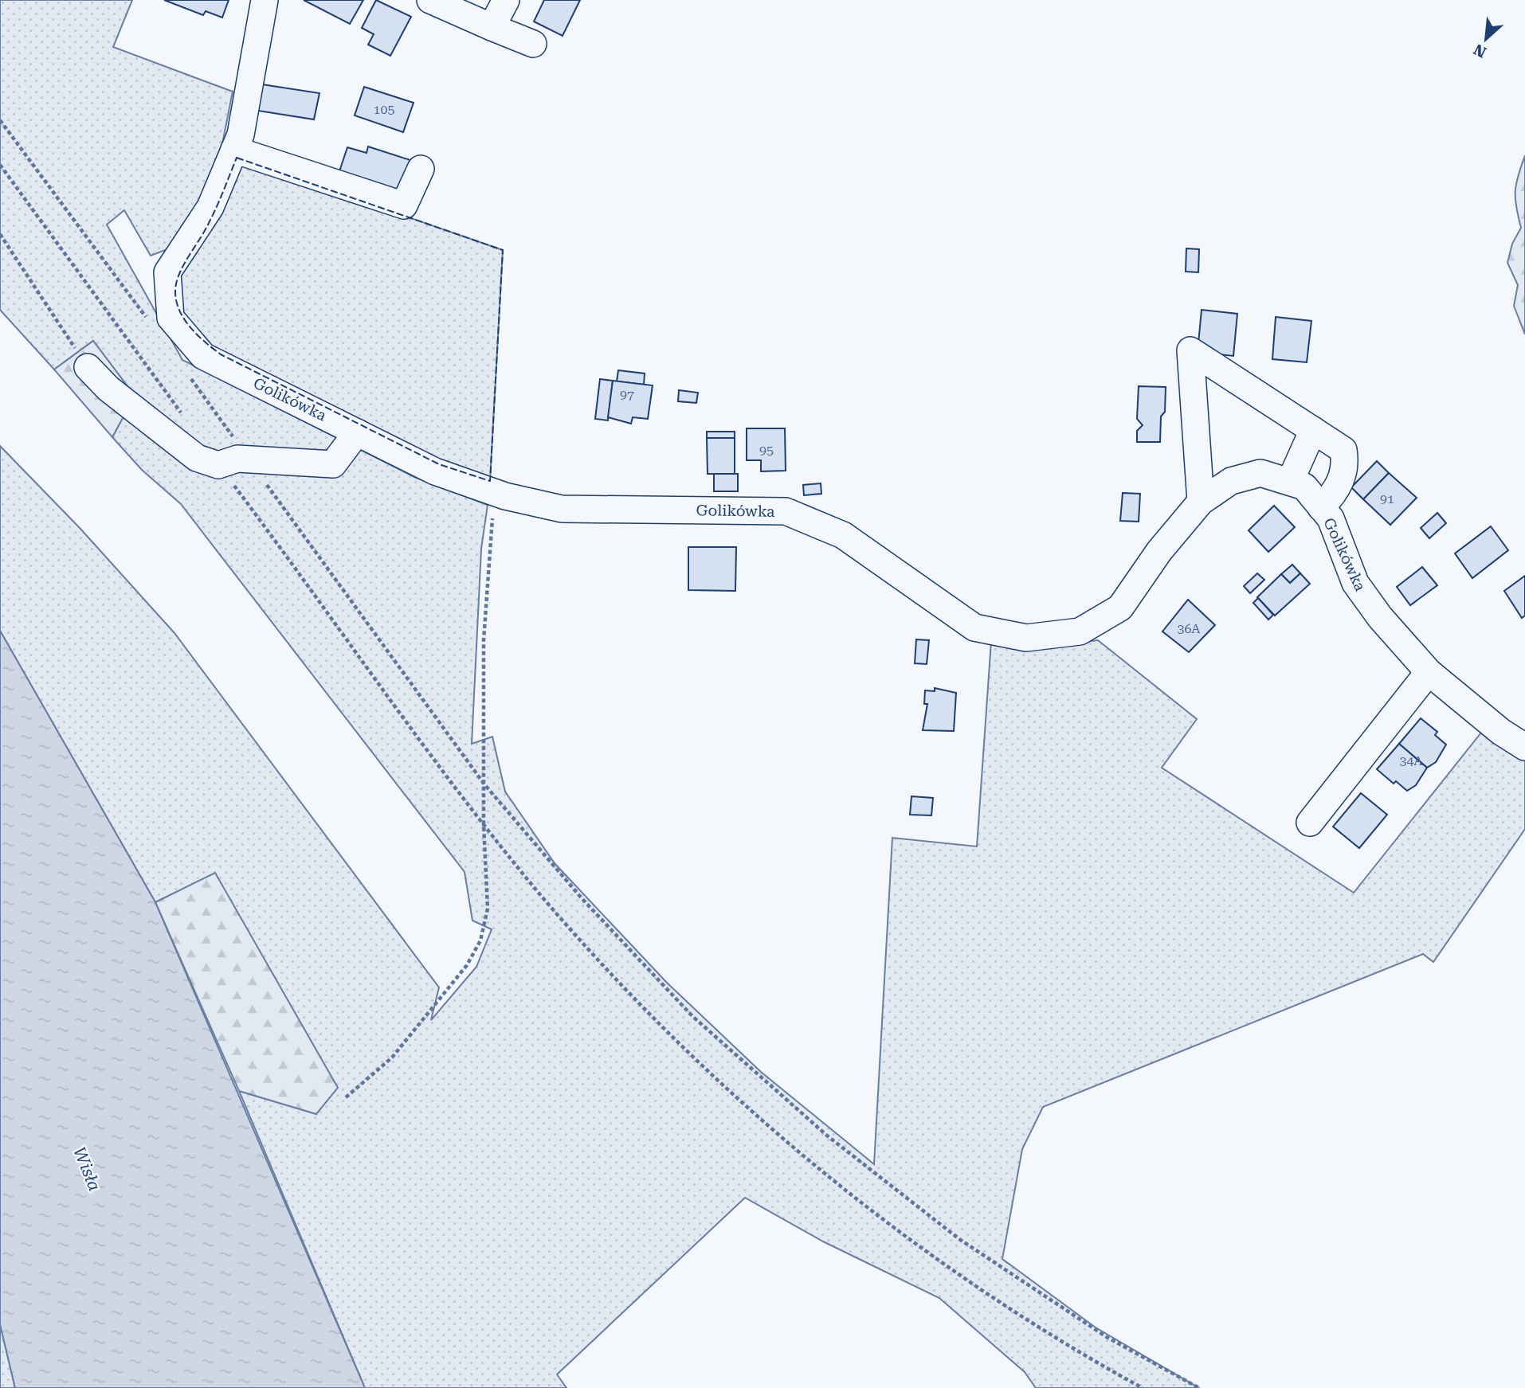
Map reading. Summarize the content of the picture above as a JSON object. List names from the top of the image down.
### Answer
{
  "streets": {
    "street": ["Golikówka"]
  },
  "water": ["Wisła"],
  "house_numbers": [
    "105",
    "97",
    "95",
    "91",
    "36A",
    "34A"
  ],
  "north": "bottom left"
}
